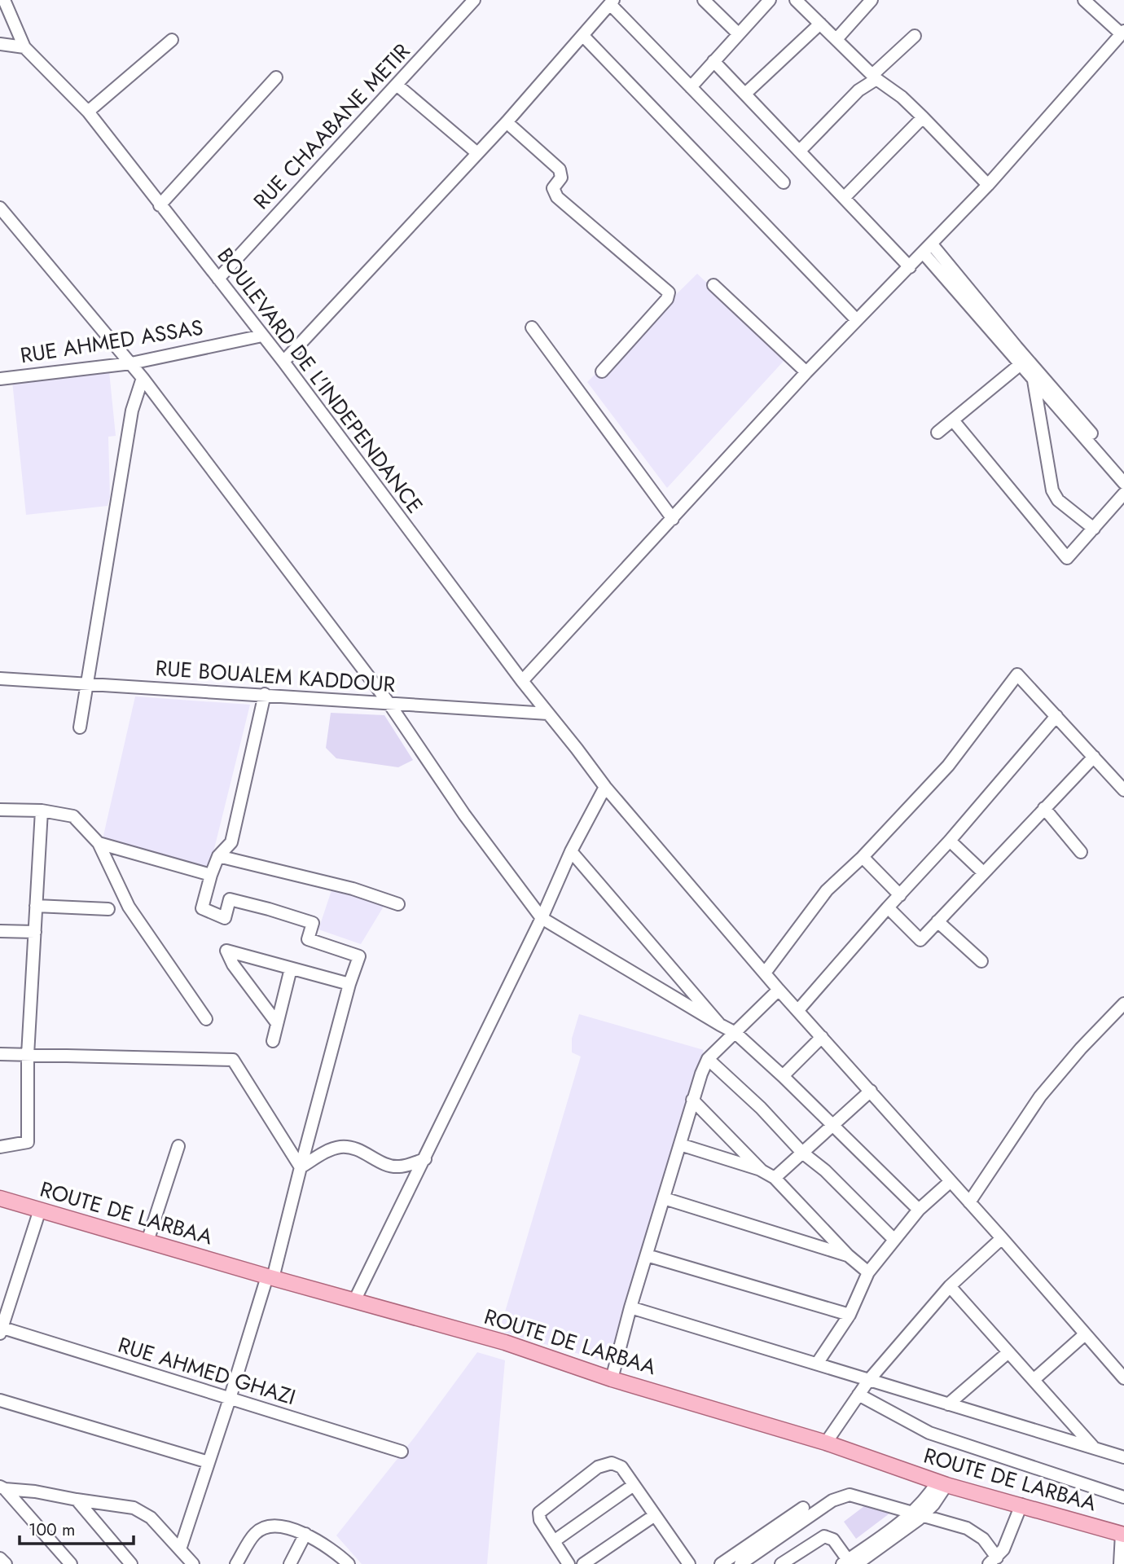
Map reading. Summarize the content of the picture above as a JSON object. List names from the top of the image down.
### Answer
{
  "streets": {
    "main road": ["ROUTE DE LARBAA"],
    "street": [
      "RUE CHAABANE METIR",
      "RUE AHMED ASSAS",
      "BOULEVARD DE L'INDEPENDANCE",
      "RUE BOUALEM KADDOUR",
      "RUE AHMED GHAZI"
    ]
  },
  "crossings": [
    ["RUE CHAABANE METIR", "BOULEVARD DE L'INDEPENDANCE"],
    ["RUE AHMED ASSAS", "BOULEVARD DE L'INDEPENDANCE"],
    ["BOULEVARD DE L'INDEPENDANCE", "RUE BOUALEM KADDOUR"]
  ],
  "scale_bar": "100 m"
}
